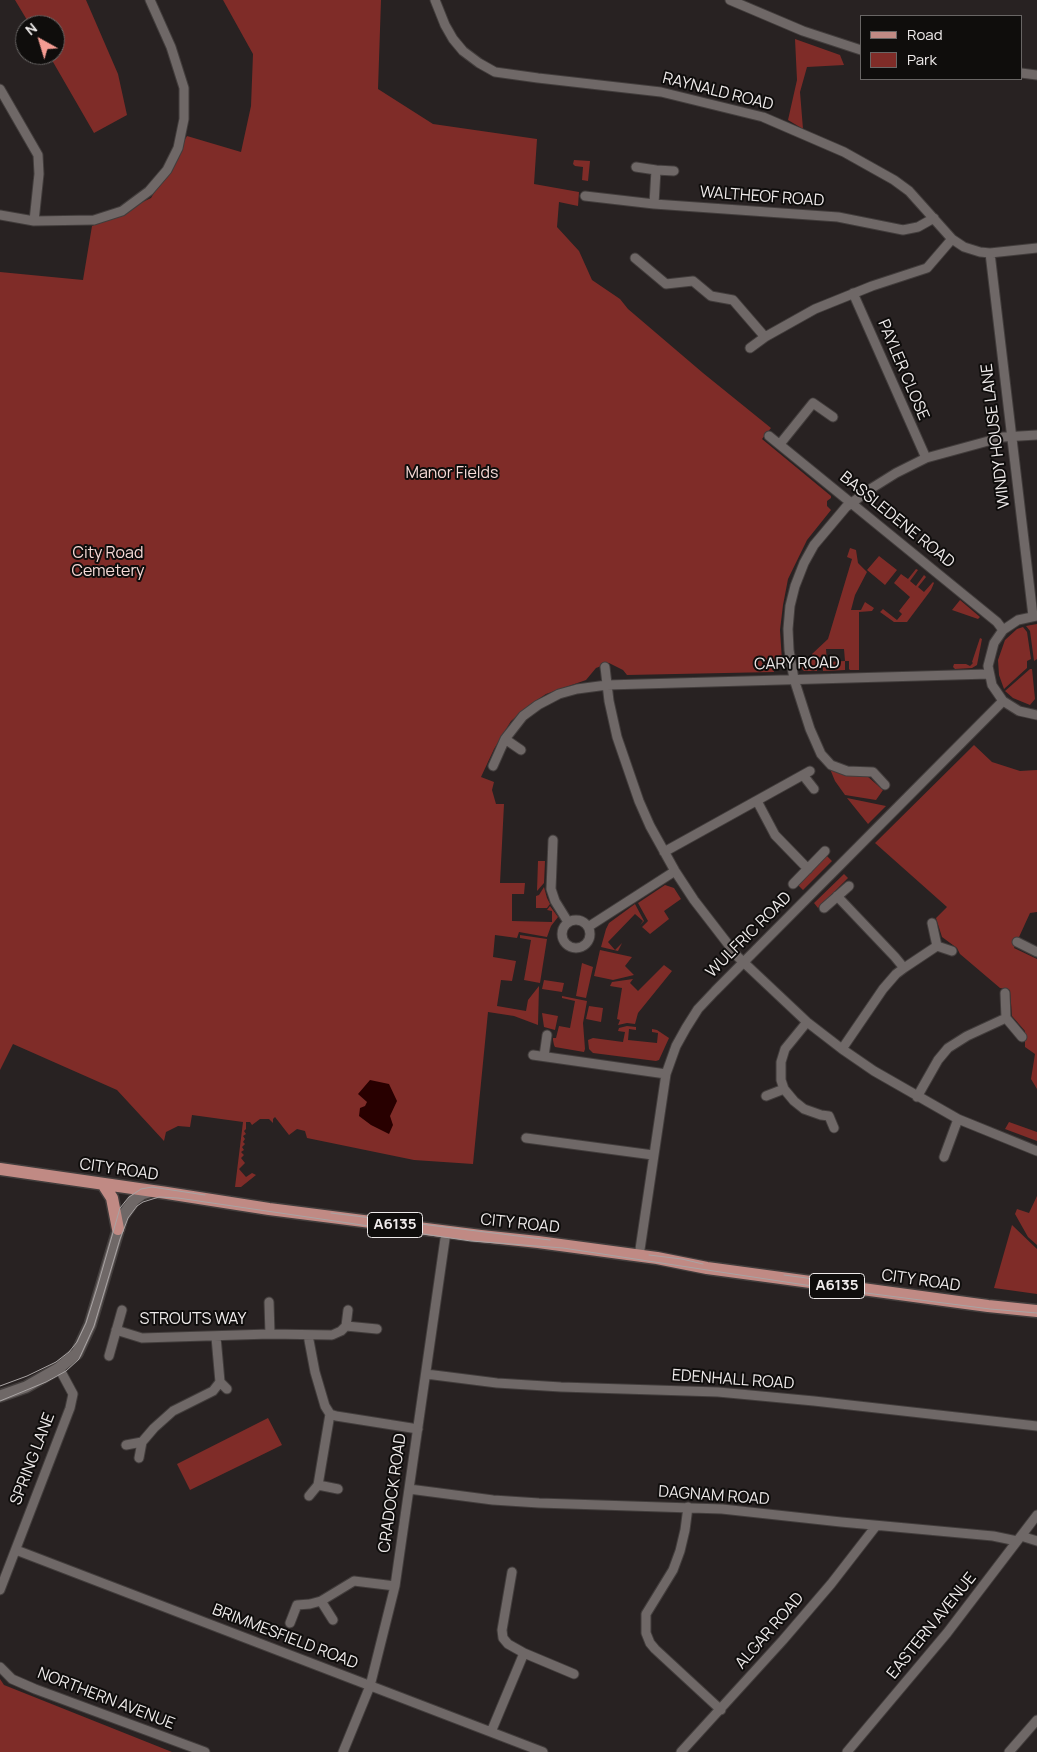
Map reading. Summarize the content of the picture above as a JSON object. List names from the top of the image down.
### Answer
{
  "streets": {
    "main road": ["CITY ROAD", "A6135"],
    "street": [
      "RAYNALD ROAD",
      "WALTHEOF ROAD",
      "PAYLER CLOSE",
      "WINDY HOUSE LANE",
      "BASSLEDENE ROAD",
      "CARY ROAD",
      "WULFRIC ROAD",
      "STROUTS WAY",
      "EDENHALL ROAD",
      "SPRING LANE",
      "CRADOCK ROAD",
      "DAGNAM ROAD",
      "EASTERN AVENUE",
      "ALGAR ROAD",
      "BRIMMESFIELD ROAD",
      "NORTHERN AVENUE"
    ]
  },
  "crossings": [
    ["RAYNALD ROAD", "WALTHEOF ROAD"],
    ["RAYNALD ROAD", "WINDY HOUSE LANE"],
    ["WULFRIC ROAD", "CITY ROAD"],
    ["CITY ROAD", "CRADOCK ROAD"],
    ["EDENHALL ROAD", "CRADOCK ROAD"],
    ["SPRING LANE", "BRIMMESFIELD ROAD"],
    ["CRADOCK ROAD", "DAGNAM ROAD"],
    ["CRADOCK ROAD", "BRIMMESFIELD ROAD"],
    ["DAGNAM ROAD", "EASTERN AVENUE"],
    ["DAGNAM ROAD", "ALGAR ROAD"]
  ],
  "parks": ["Manor Fields", "City Road Cemetery"],
  "legend": ["Road", "Park"],
  "north": "top left"
}
